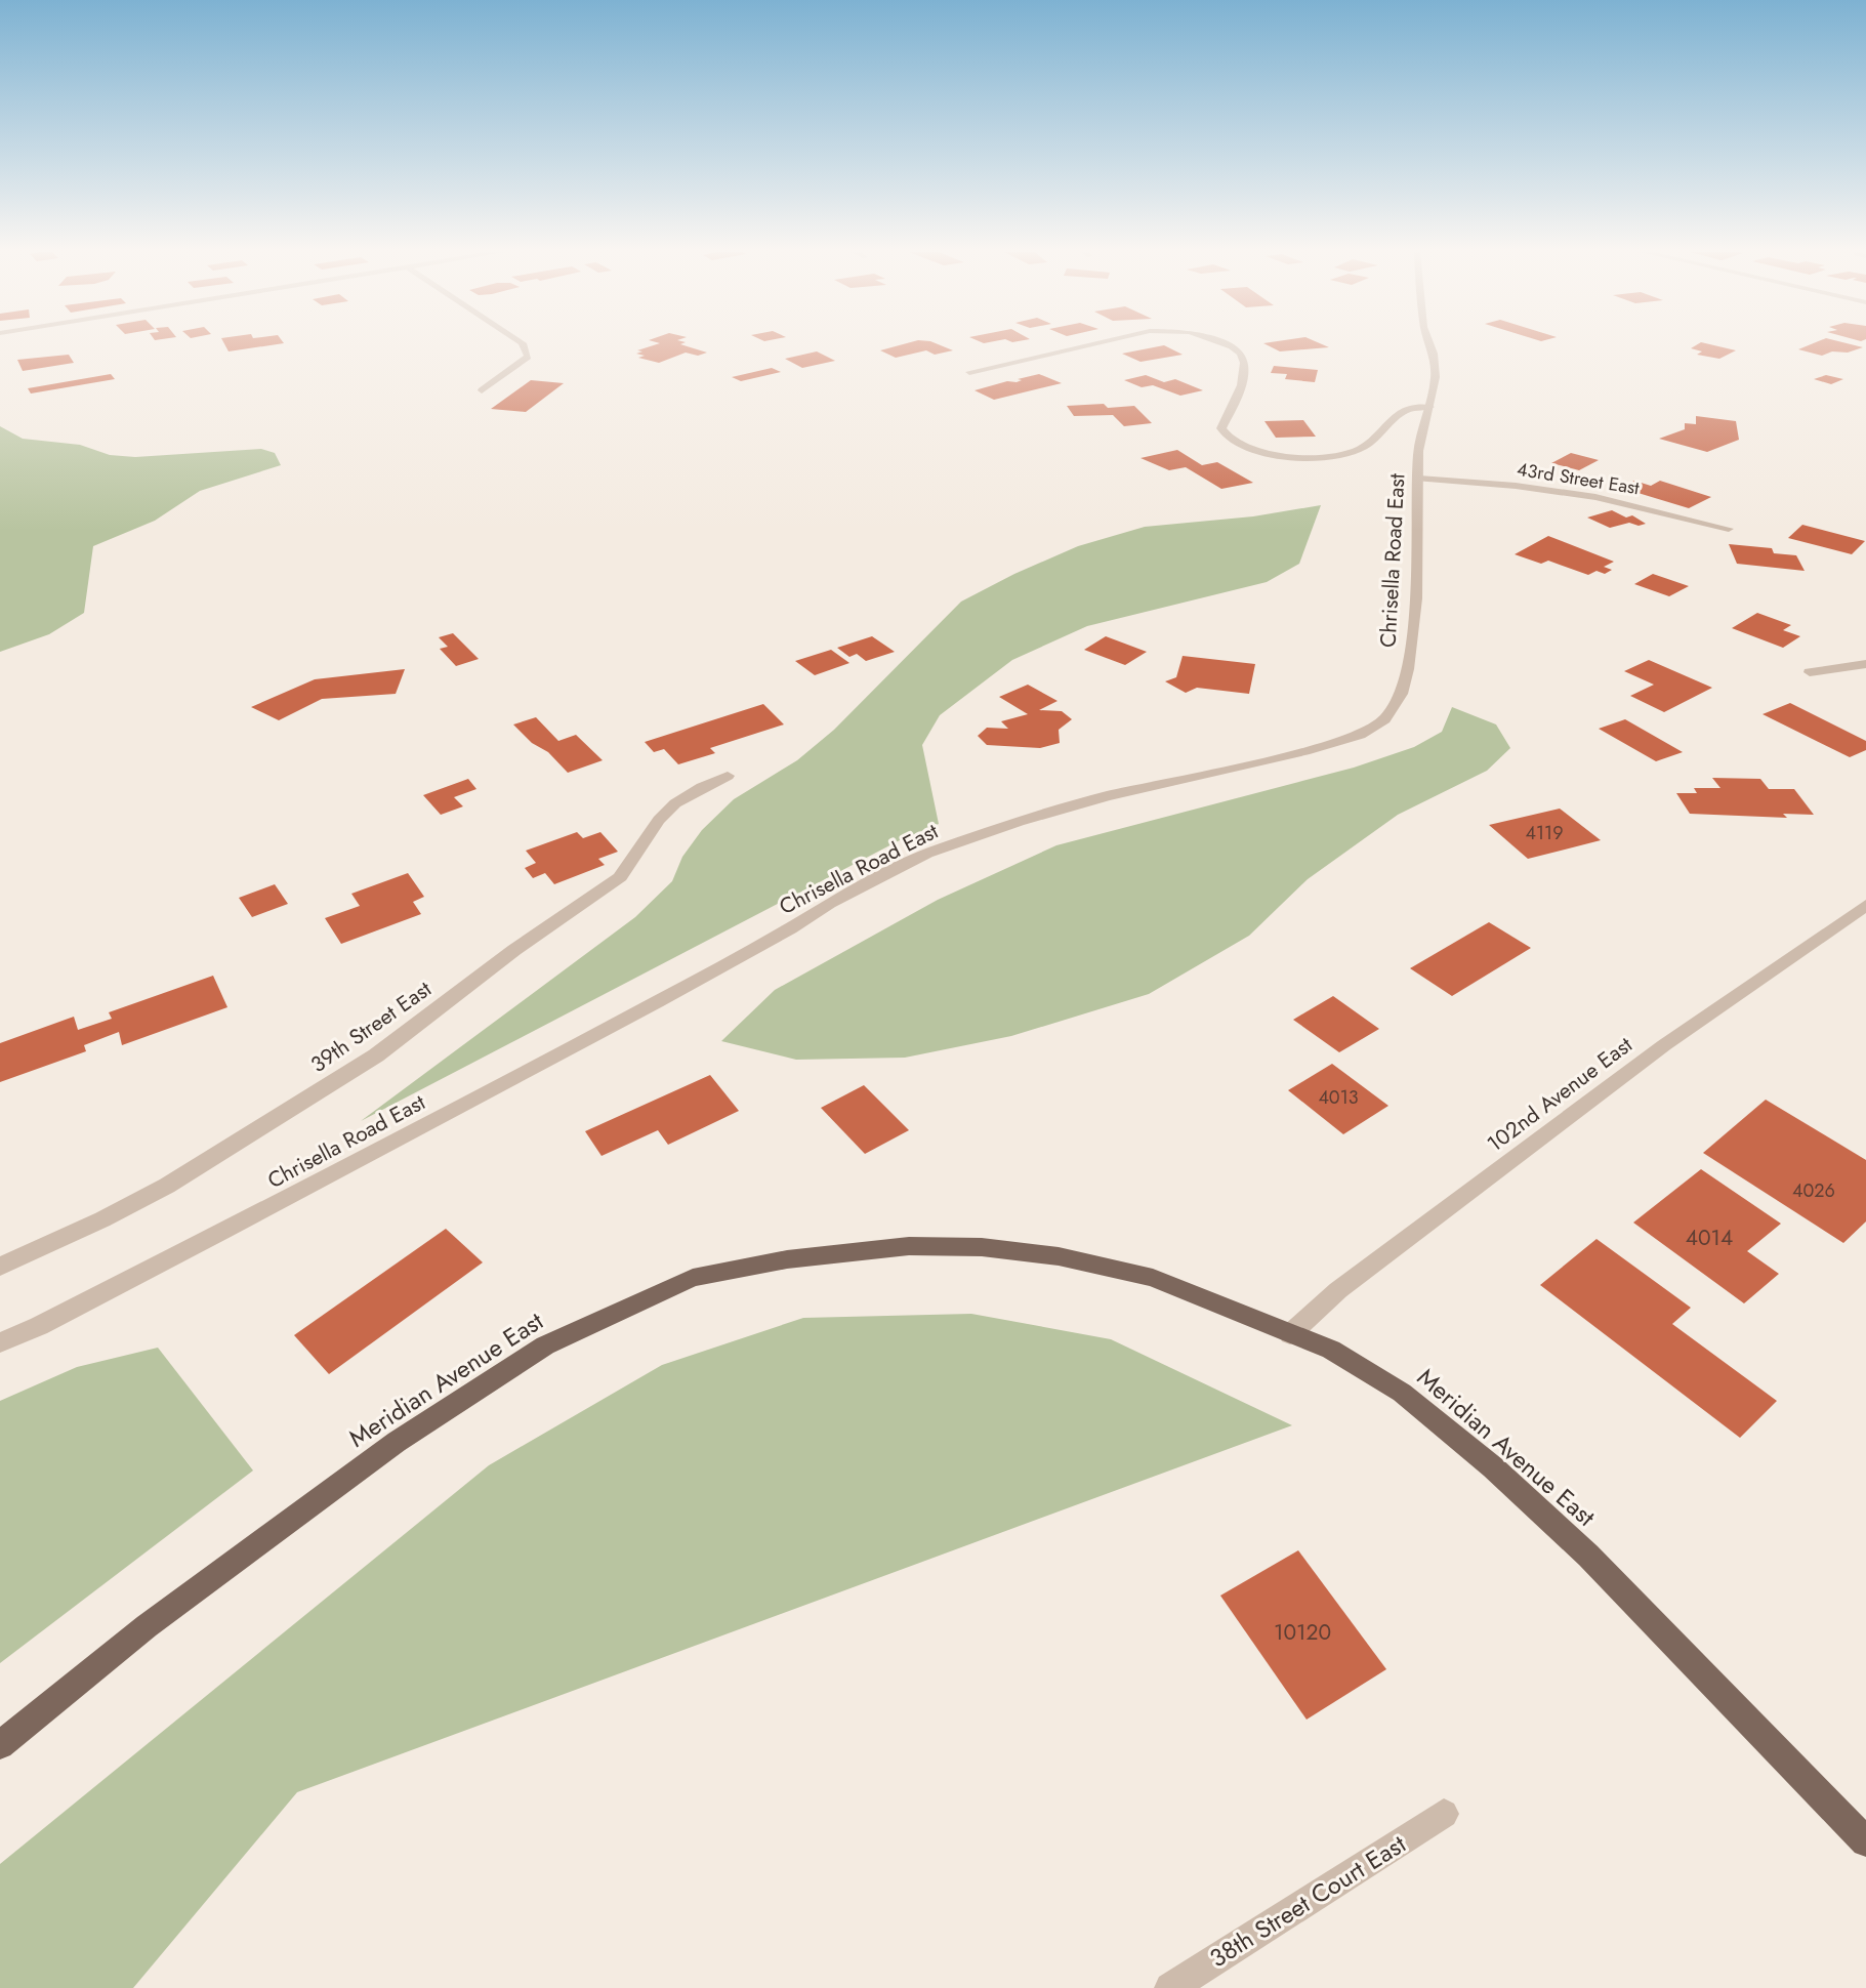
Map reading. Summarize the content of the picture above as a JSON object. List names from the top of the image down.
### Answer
{
  "streets": {
    "main road": ["Meridian Avenue East"],
    "street": [
      "43rd Street East",
      "Chrisella Road East",
      "39th Street East",
      "102nd Avenue East",
      "38th Street Court East"
    ]
  },
  "crossings": [
    ["43rd Street East", "Chrisella Road East"],
    ["102nd Avenue East", "Meridian Avenue East"]
  ],
  "house_numbers": [
    "4119",
    "4013",
    "4026",
    "4014",
    "10120"
  ]
}
